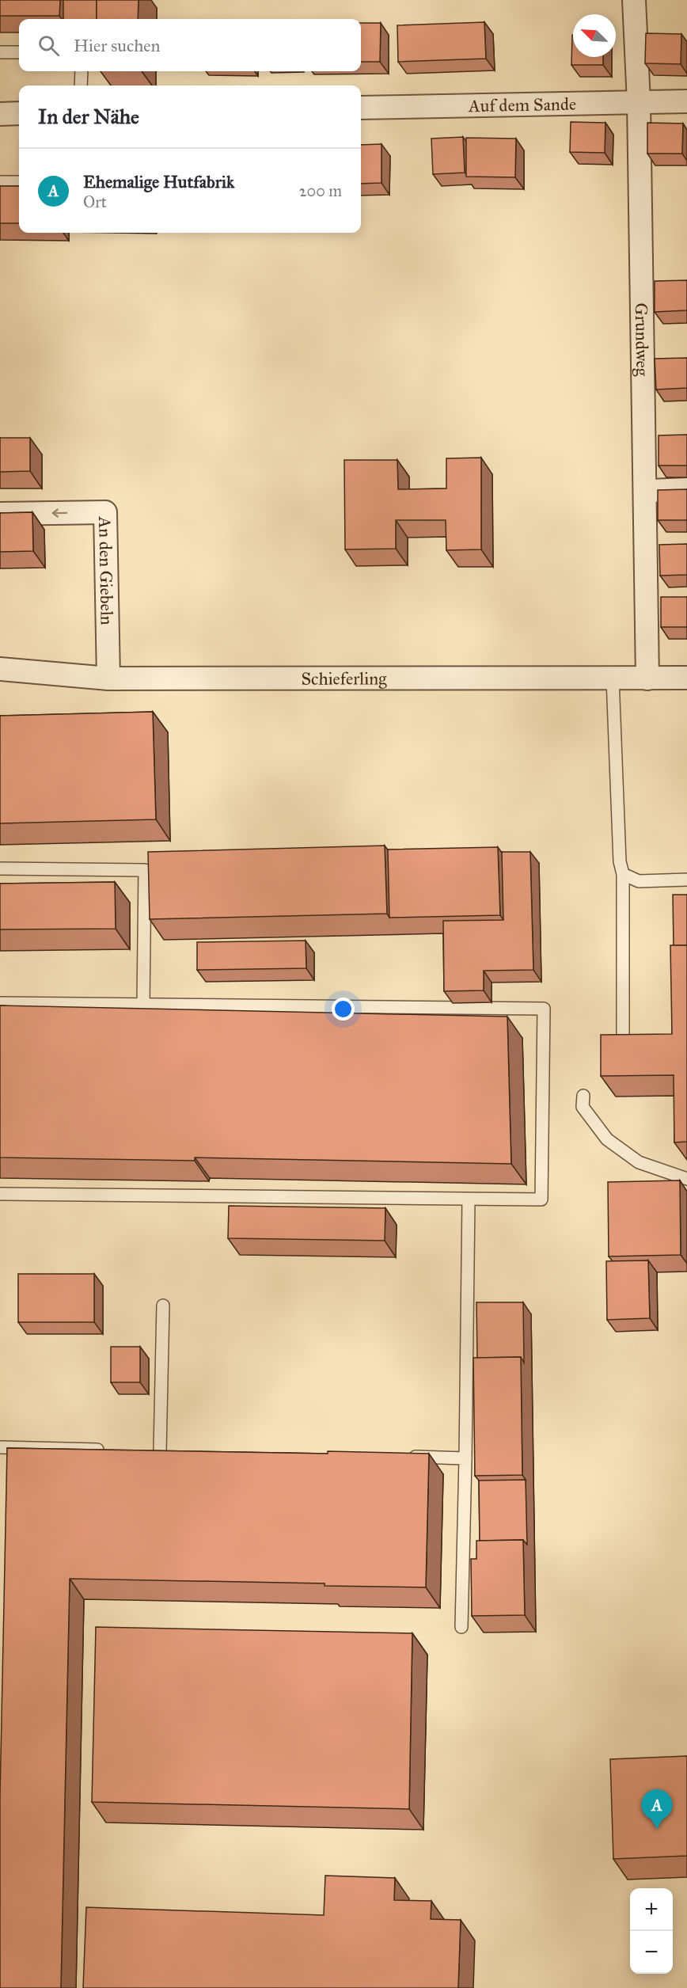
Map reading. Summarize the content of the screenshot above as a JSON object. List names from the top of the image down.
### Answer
{
  "streets": {
    "street": [
      "Auf dem Sande",
      "Grundweg",
      "An den Giebeln",
      "Schieferling"
    ]
  },
  "crossings": [
    ["Auf dem Sande", "Grundweg"],
    ["Grundweg", "Schieferling"],
    ["An den Giebeln", "Schieferling"]
  ],
  "north": "top left",
  "page": {
    "search": "Hier suchen",
    "heading": "In der Nähe",
    "list": [
      {
        "mark": "A",
        "name": "Ehemalige Hutfabrik",
        "note": "Ort",
        "value": "200 m"
      }
    ],
    "pins": "A",
    "map_buttons": ["+", "−"]
  }
}
